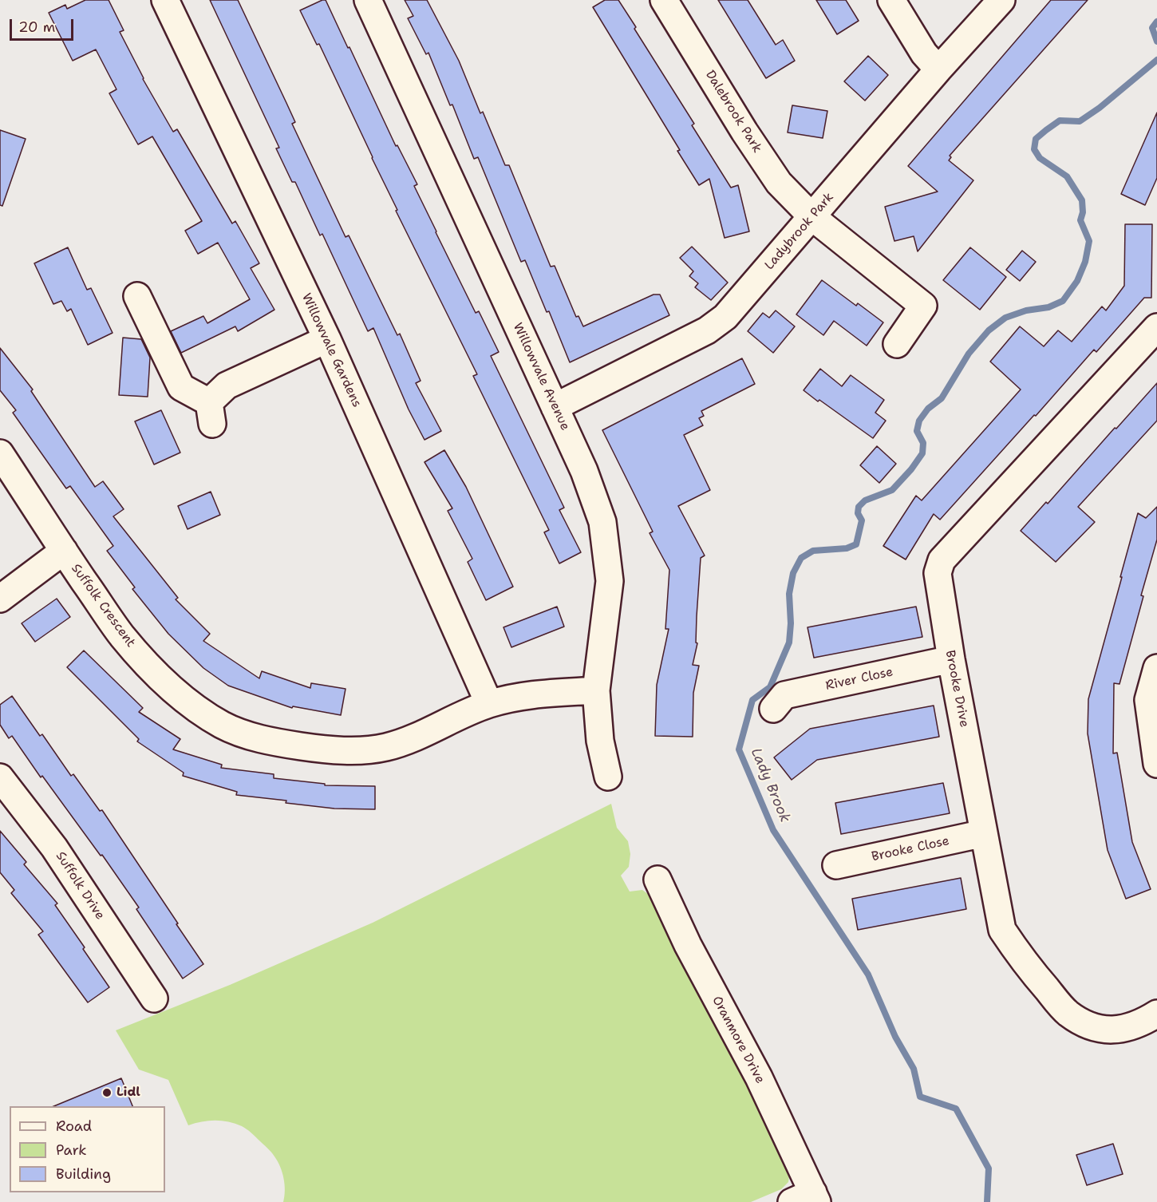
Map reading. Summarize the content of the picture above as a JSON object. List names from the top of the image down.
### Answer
{
  "streets": {
    "street": [
      "Dalebrook Park",
      "Ladybrook Park",
      "Willowvale Gardens",
      "Willowvale Avenue",
      "Suffolk Crescent",
      "River Close",
      "Brooke Drive",
      "Brooke Close",
      "Suffolk Drive",
      "Oranmore Drive"
    ]
  },
  "crossings": [
    ["Dalebrook Park", "Ladybrook Park"],
    ["Ladybrook Park", "Willowvale Avenue"],
    ["Willowvale Gardens", "Suffolk Crescent"],
    ["Willowvale Avenue", "Suffolk Crescent"],
    ["River Close", "Brooke Drive"],
    ["Brooke Drive", "Brooke Close"]
  ],
  "water": ["Lady Brook"],
  "places": ["Lidl"],
  "legend": ["Road", "Park", "Building"],
  "scale_bar": "20 m"
}
